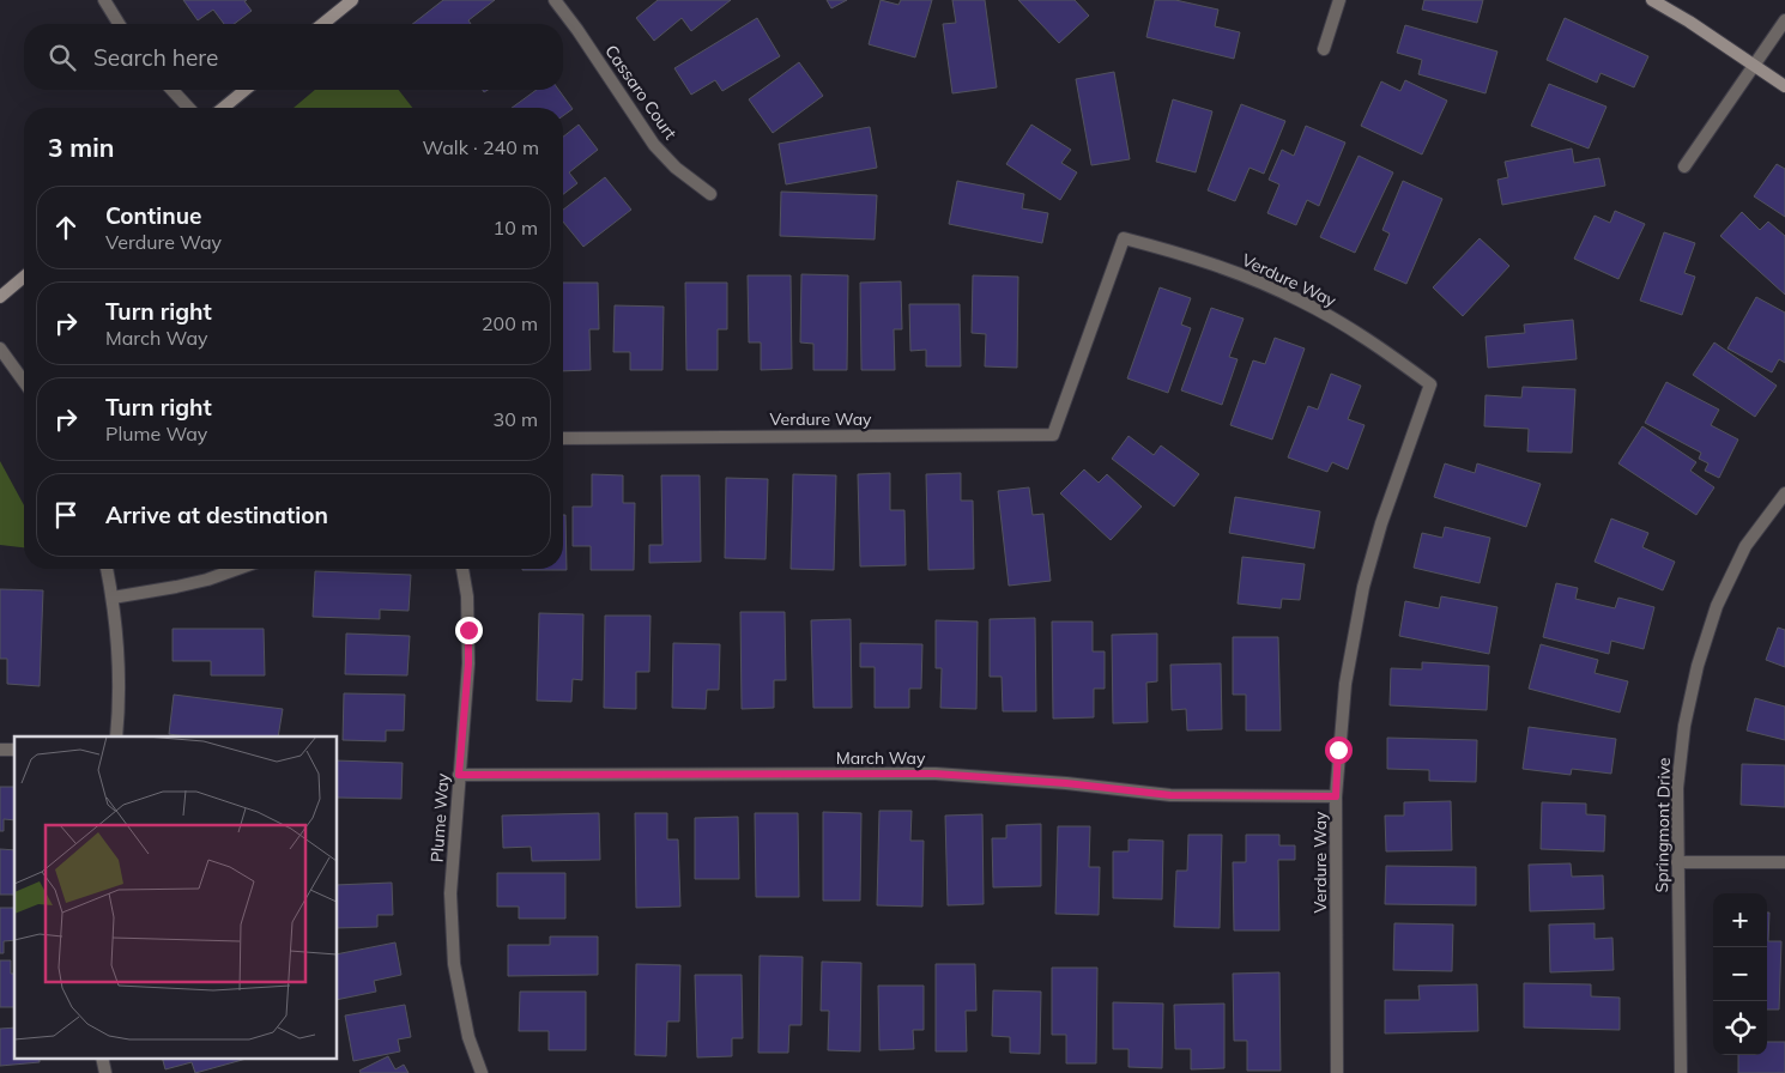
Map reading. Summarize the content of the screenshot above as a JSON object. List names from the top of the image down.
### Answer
{
  "streets": {
    "street": [
      "Cassaro Court",
      "Verdure Way",
      "March Way",
      "Plume Way",
      "Springmont Drive"
    ]
  },
  "crossings": [
    ["Verdure Way", "March Way"],
    ["March Way", "Plume Way"]
  ],
  "page": {
    "search": "Search here",
    "heading": ["3 min", "Walk · 240 m"],
    "list": [
      ["Continue", "Verdure Way", "10 m"],
      ["Turn right", "March Way", "200 m"],
      ["Turn right", "Plume Way", "30 m"],
      "Arrive at destination"
    ],
    "map_buttons": ["+", "−"]
  }
}
